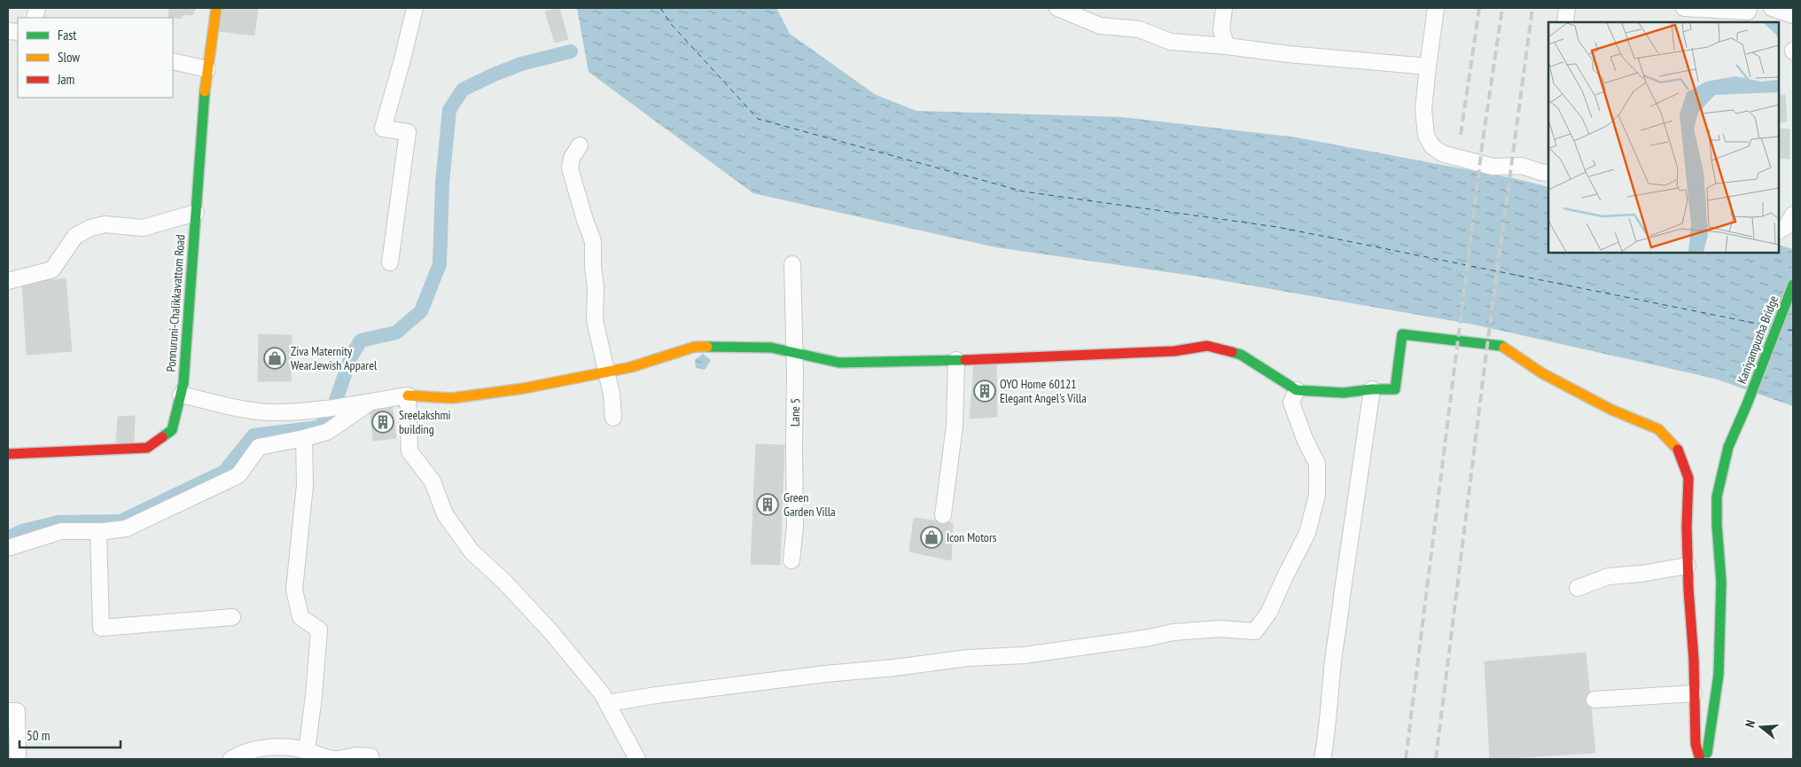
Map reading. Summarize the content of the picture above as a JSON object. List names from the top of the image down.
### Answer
{
  "streets": {
    "street": ["Ponnuruni-Chalikkavattom Road", "Kaniyampuzha Bridge", "Lane 5"]
  },
  "places": {
    "shop": ["Ziva Maternity Wear.Jewish Apparel", "Icon Motors"],
    "building": ["OYO Home 60121 Elegant Angel's Villa", "Sreelakshmi building", "Green Garden Villa"]
  },
  "legend": ["Fast", "Slow", "Jam"],
  "scale_bar": "50 m",
  "north": "left"
}
